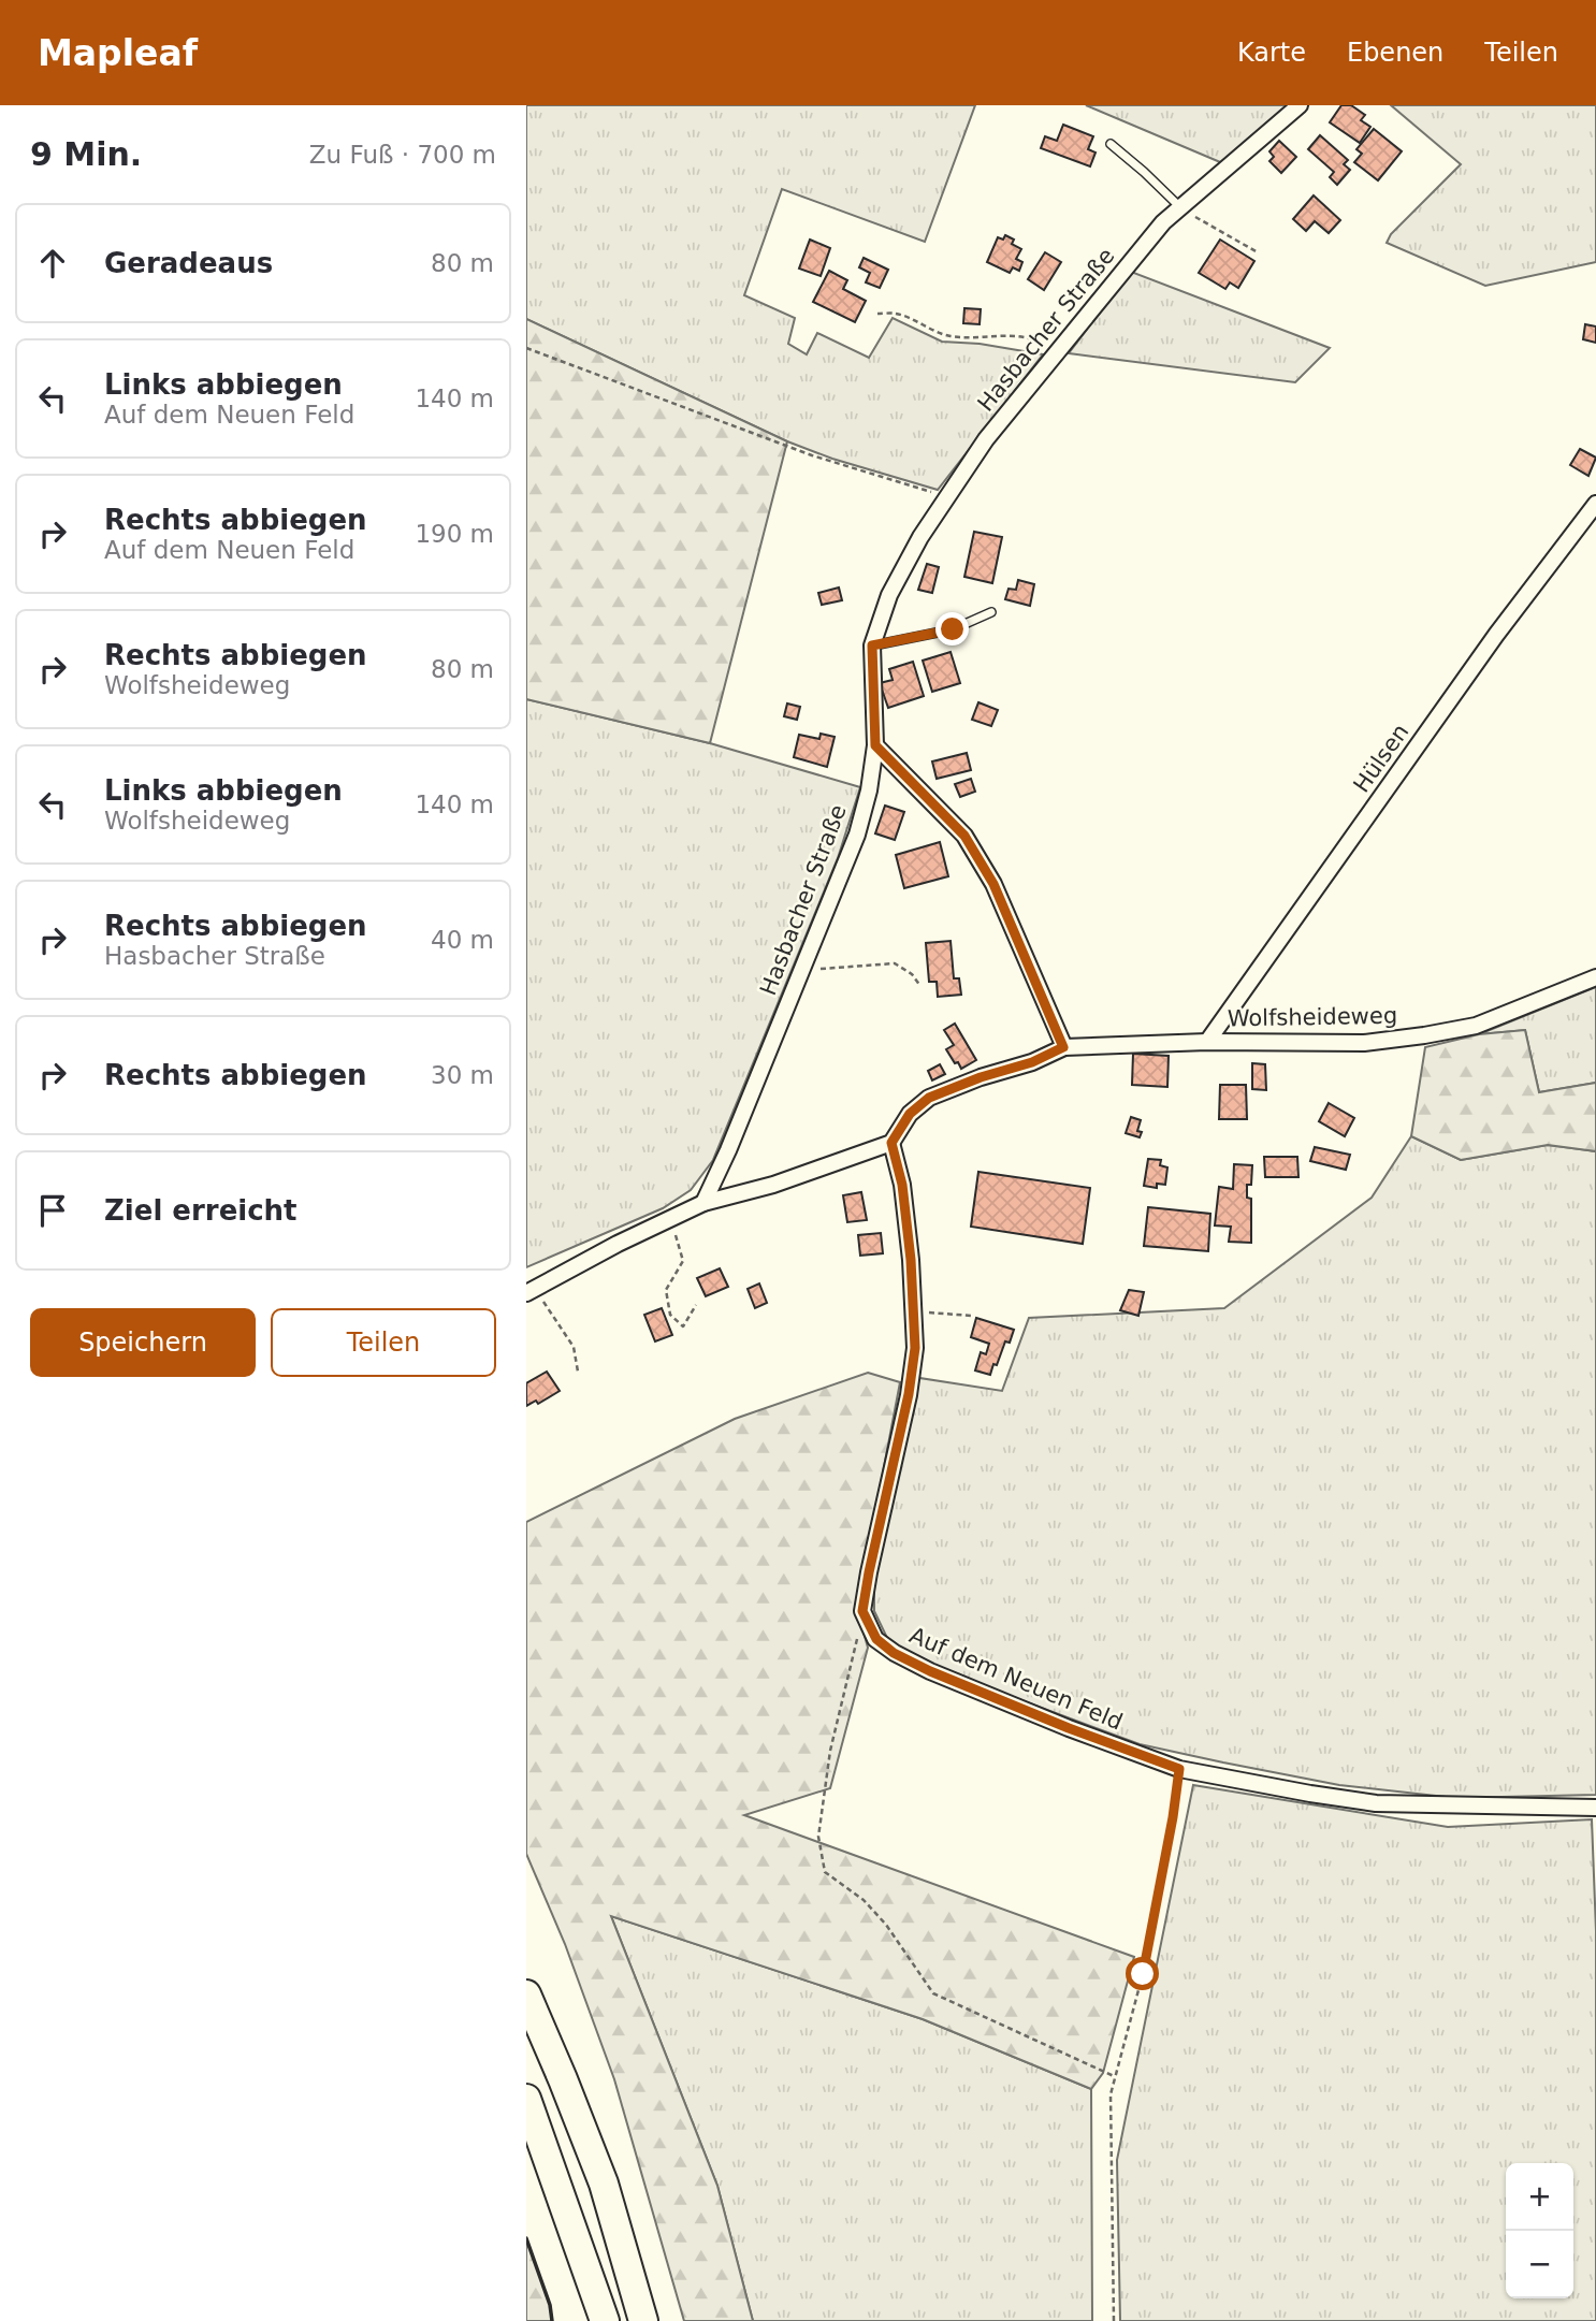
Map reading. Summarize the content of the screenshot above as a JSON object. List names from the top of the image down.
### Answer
{
  "streets": {
    "street": [
      "Hasbacher Straße",
      "Hülsen",
      "Wolfsheideweg",
      "Auf dem Neuen Feld"
    ]
  },
  "crossings": [
    ["Hülsen", "Wolfsheideweg"]
  ],
  "page": {
    "header": "Mapleaf",
    "nav": ["Karte", "Ebenen", "Teilen"],
    "heading": ["9 Min.", "Zu Fuß · 700 m"],
    "list": [
      ["Geradeaus", "80 m"],
      ["Links abbiegen", "Auf dem Neuen Feld", "140 m"],
      ["Rechts abbiegen", "Auf dem Neuen Feld", "190 m"],
      ["Rechts abbiegen", "Wolfsheideweg", "80 m"],
      ["Links abbiegen", "Wolfsheideweg", "140 m"],
      ["Rechts abbiegen", "Hasbacher Straße", "40 m"],
      ["Rechts abbiegen", "30 m"],
      "Ziel erreicht"
    ],
    "buttons": ["Speichern", "Teilen"],
    "map_buttons": ["+", "−"]
  }
}
